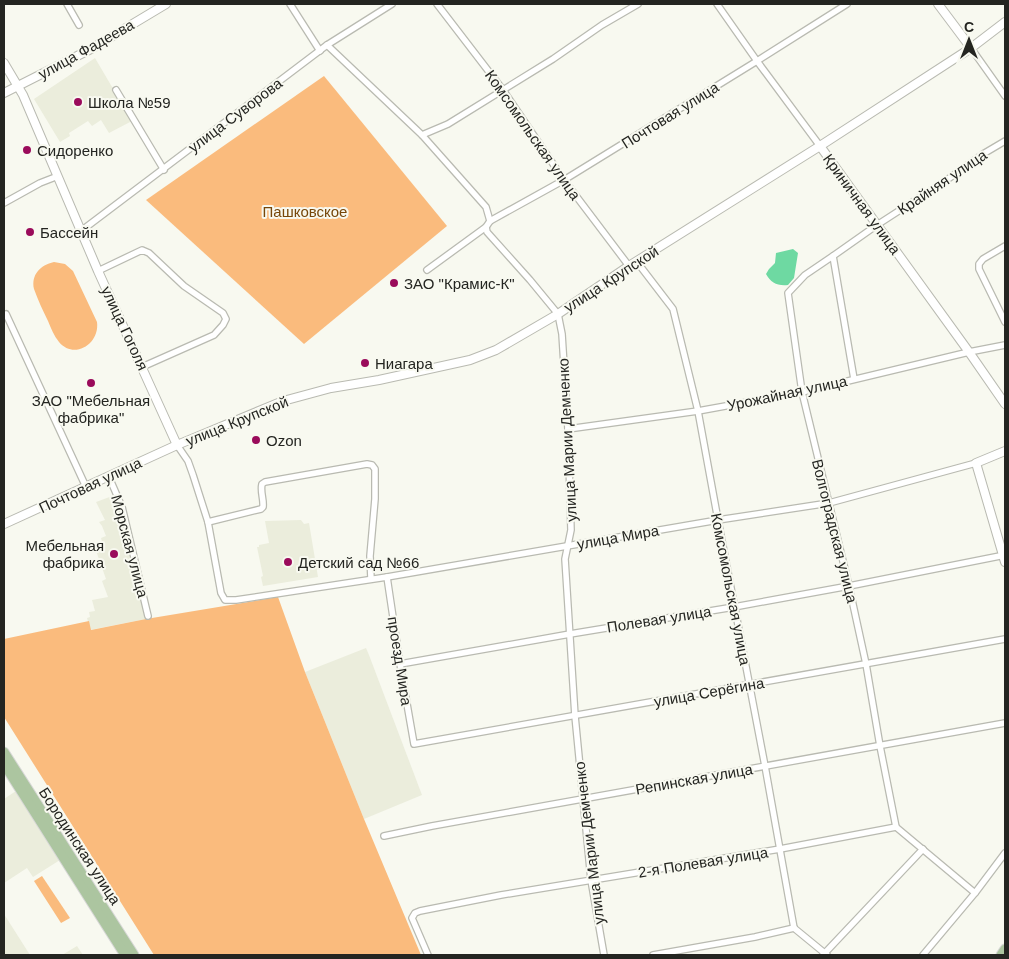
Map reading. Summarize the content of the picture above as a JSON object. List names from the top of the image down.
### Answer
{
  "streets": {
    "main road": ["Бородинская улица"],
    "street": [
      "улица Фадеева",
      "улица Суворова",
      "Почтовая улица",
      "Комсомольская улица",
      "Крайняя улица",
      "Криничная улица",
      "улица Крупской",
      "улица Гоголя",
      "Урожайная улица",
      "улица Марии Демченко",
      "Волгоградская улица",
      "улица Мира",
      "Морская улица",
      "Полевая улица",
      "проезд Мира",
      "улица Серёгина",
      "Репинская улица",
      "2-я Полевая улица"
    ]
  },
  "crossings": [
    ["улица Фадеева", "улица Гоголя"],
    ["улица Суворова", "улица Гоголя"],
    ["улица Суворова", "улица Марии Демченко"],
    ["Почтовая улица", "Комсомольская улица"],
    ["Почтовая улица", "Криничная улица"],
    ["Почтовая улица", "улица Крупской"],
    ["Почтовая улица", "улица Гоголя"],
    ["Почтовая улица", "улица Марии Демченко"],
    ["Почтовая улица", "Морская улица"],
    ["Комсомольская улица", "улица Крупской"],
    ["Комсомольская улица", "Урожайная улица"],
    ["Комсомольская улица", "улица Мира"],
    ["Комсомольская улица", "Полевая улица"],
    ["Комсомольская улица", "улица Серёгина"],
    ["Комсомольская улица", "Репинская улица"],
    ["Комсомольская улица", "2-я Полевая улица"],
    ["Крайняя улица", "Криничная улица"],
    ["Крайняя улица", "Волгоградская улица"],
    ["Криничная улица", "улица Крупской"],
    ["Криничная улица", "Урожайная улица"],
    ["улица Крупской", "улица Гоголя"],
    ["улица Крупской", "улица Марии Демченко"],
    ["улица Гоголя", "улица Мира"],
    ["Урожайная улица", "улица Марии Демченко"],
    ["Урожайная улица", "Волгоградская улица"],
    ["улица Марии Демченко", "улица Мира"],
    ["улица Марии Демченко", "Полевая улица"],
    ["улица Марии Демченко", "улица Серёгина"],
    ["улица Марии Демченко", "Репинская улица"],
    ["улица Марии Демченко", "2-я Полевая улица"],
    ["Волгоградская улица", "улица Мира"],
    ["Волгоградская улица", "Полевая улица"],
    ["Волгоградская улица", "улица Серёгина"],
    ["Волгоградская улица", "Репинская улица"],
    ["Волгоградская улица", "2-я Полевая улица"],
    ["улица Мира", "проезд Мира"],
    ["Полевая улица", "проезд Мира"],
    ["проезд Мира", "улица Серёгина"]
  ],
  "parks": ["Пашковское"],
  "places": [
    "Школа №59",
    "Сидоренко",
    "Бассейн",
    "ЗАО \"Крамис-К\"",
    "Ниагара",
    "ЗАО \"Мебельная фабрика\"",
    "Ozon",
    "Мебельная фабрика",
    "Детский сад №66"
  ],
  "north": "top"
}
